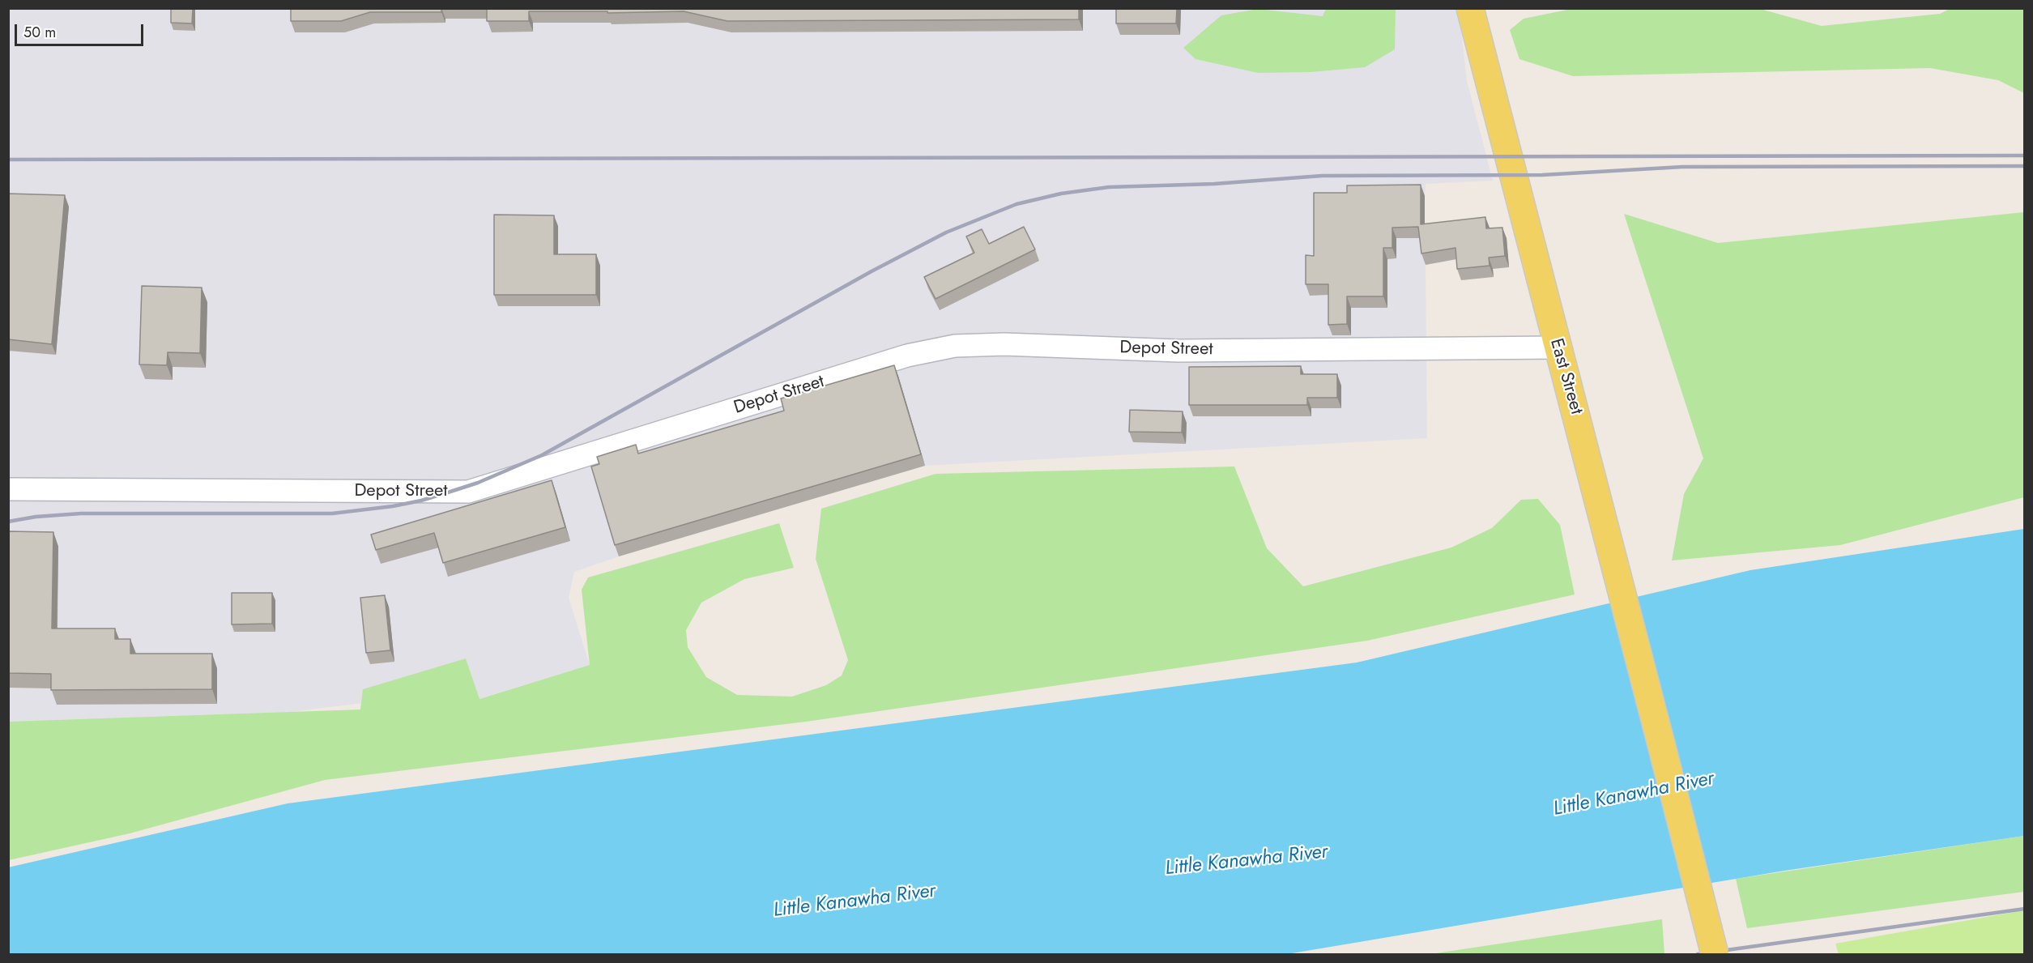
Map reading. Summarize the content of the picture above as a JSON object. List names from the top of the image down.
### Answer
{
  "streets": {
    "main road": ["East Street"],
    "street": ["Depot Street"]
  },
  "crossings": [
    ["Depot Street", "East Street"]
  ],
  "water": ["Little Kanawha River"],
  "scale_bar": "50 m"
}
